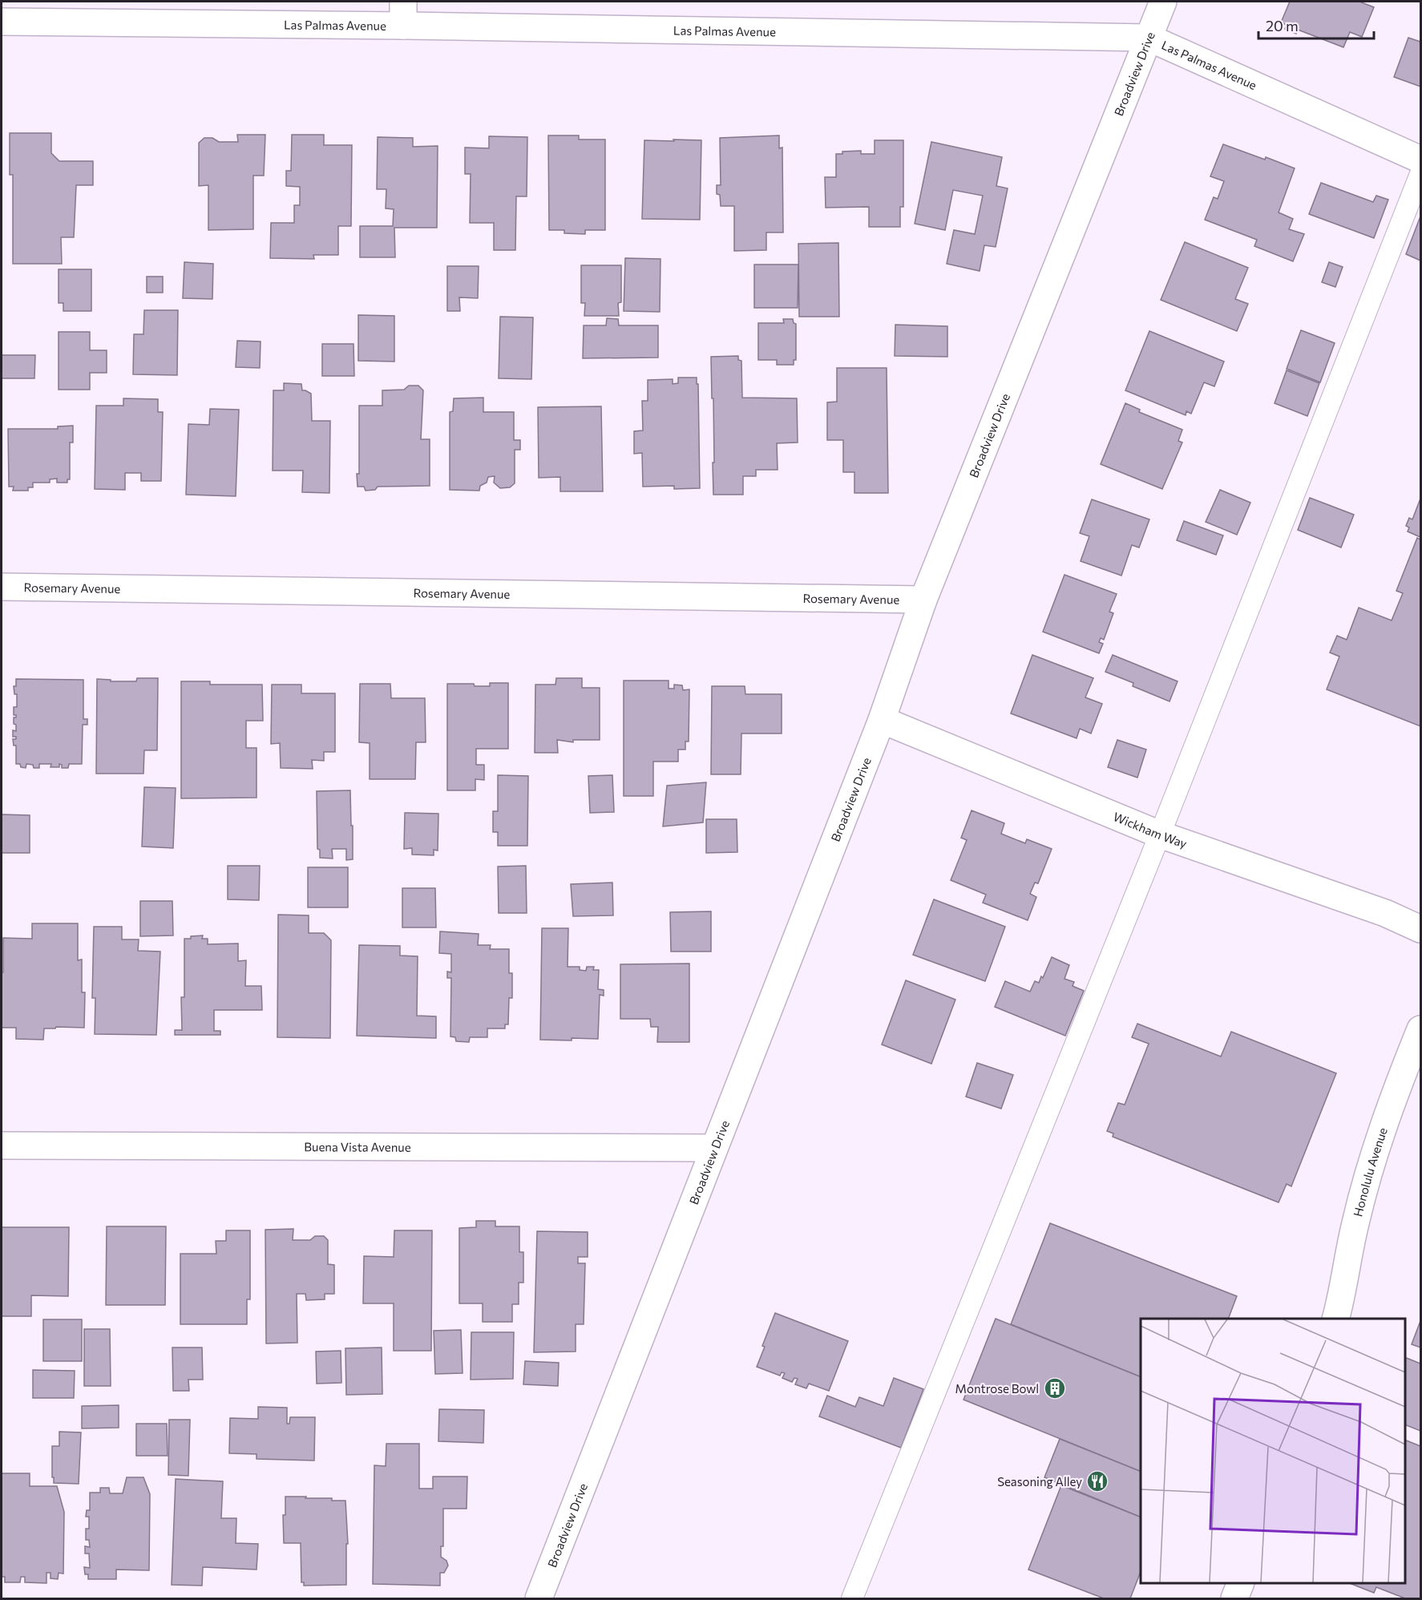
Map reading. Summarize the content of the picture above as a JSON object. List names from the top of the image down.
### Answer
{
  "streets": {
    "street": [
      "Las Palmas Avenue",
      "Broadview Drive",
      "Rosemary Avenue",
      "Wickham Way",
      "Buena Vista Avenue",
      "Honolulu Avenue"
    ]
  },
  "crossings": [
    ["Las Palmas Avenue", "Broadview Drive"],
    ["Broadview Drive", "Rosemary Avenue"],
    ["Broadview Drive", "Wickham Way"],
    ["Broadview Drive", "Buena Vista Avenue"]
  ],
  "places": {
    "building": ["Montrose Bowl"],
    "restaurant": ["Seasoning Alley"]
  },
  "scale_bar": "20 m"
}
